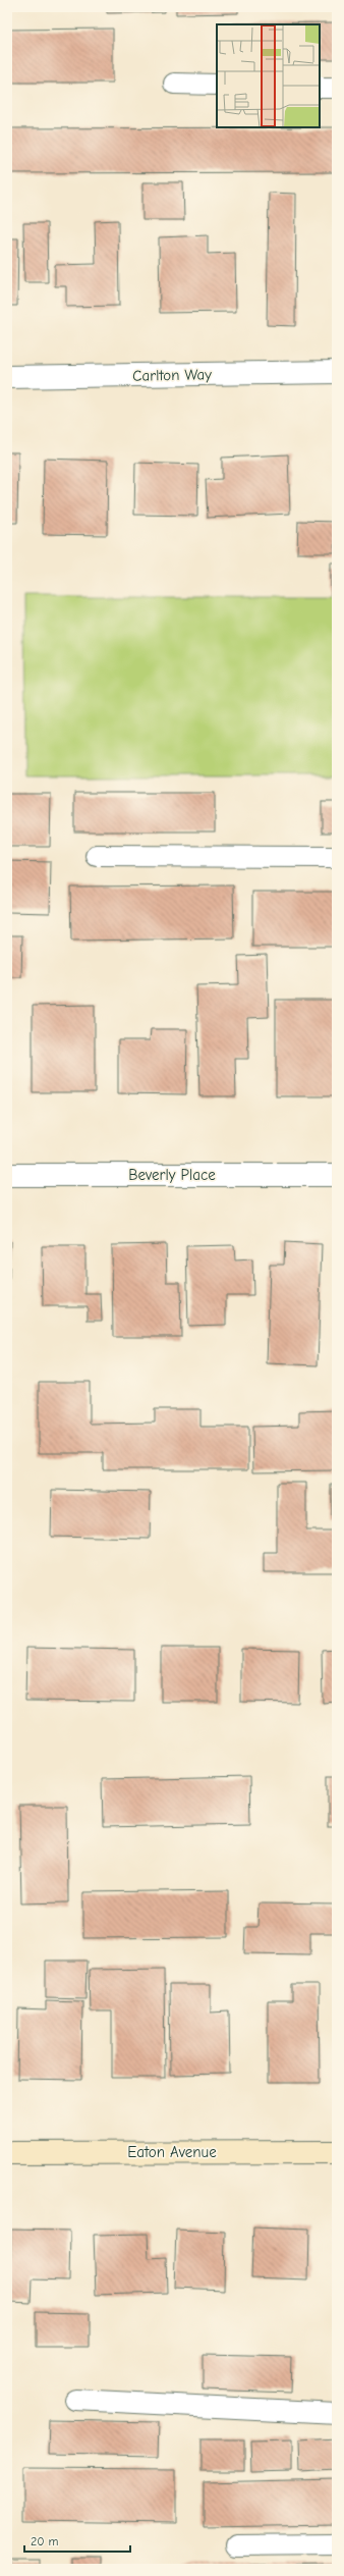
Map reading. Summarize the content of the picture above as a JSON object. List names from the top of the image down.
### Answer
{
  "streets": {
    "street": ["Carlton Way", "Beverly Place", "Eaton Avenue"]
  },
  "scale_bar": "20 m"
}
